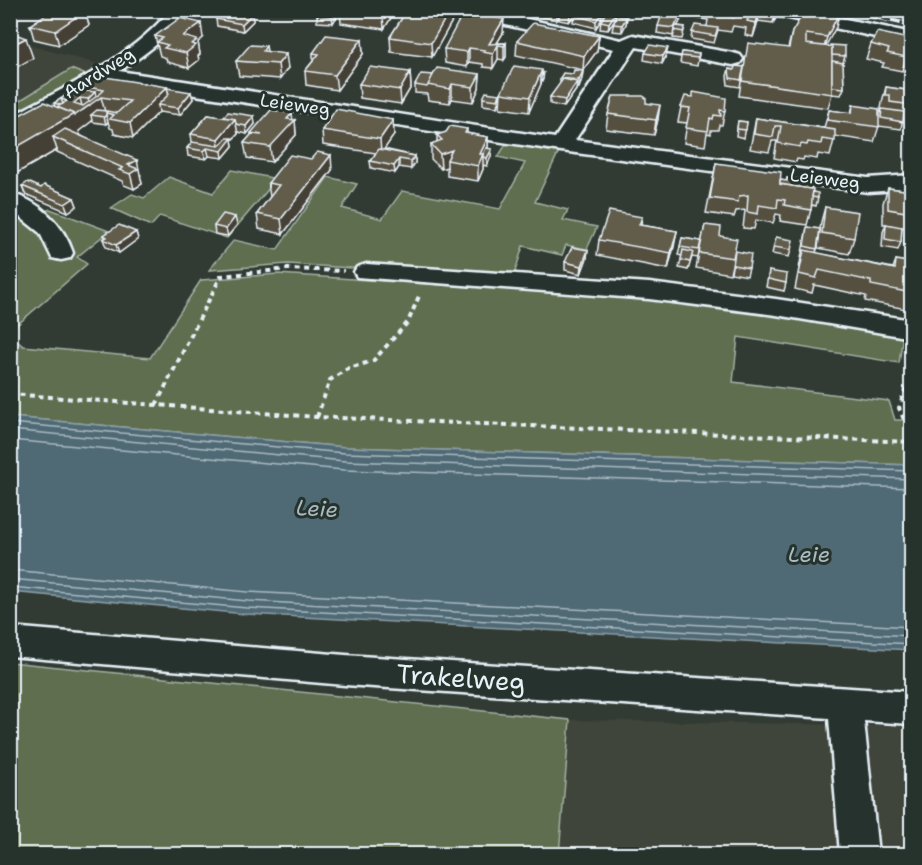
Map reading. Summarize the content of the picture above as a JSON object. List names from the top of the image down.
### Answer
{
  "streets": {
    "street": ["Aardweg", "Leieweg", "Trakelweg"]
  },
  "crossings": [
    ["Aardweg", "Leieweg"]
  ],
  "water": ["Leie"]
}
